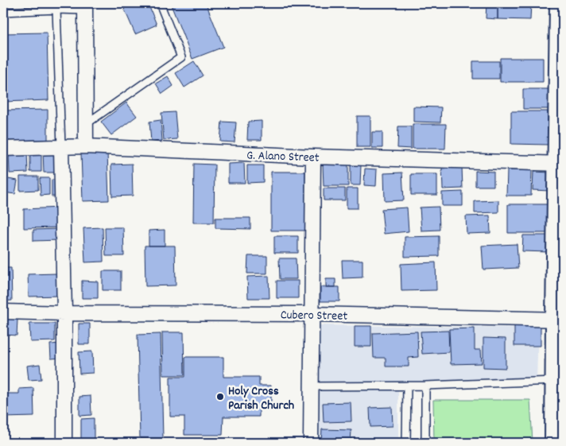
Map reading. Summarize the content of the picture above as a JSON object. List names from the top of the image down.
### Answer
{
  "streets": {
    "street": ["G. Alano Street", "Cubero Street"]
  },
  "places": ["Holy Cross Parish Church"]
}
